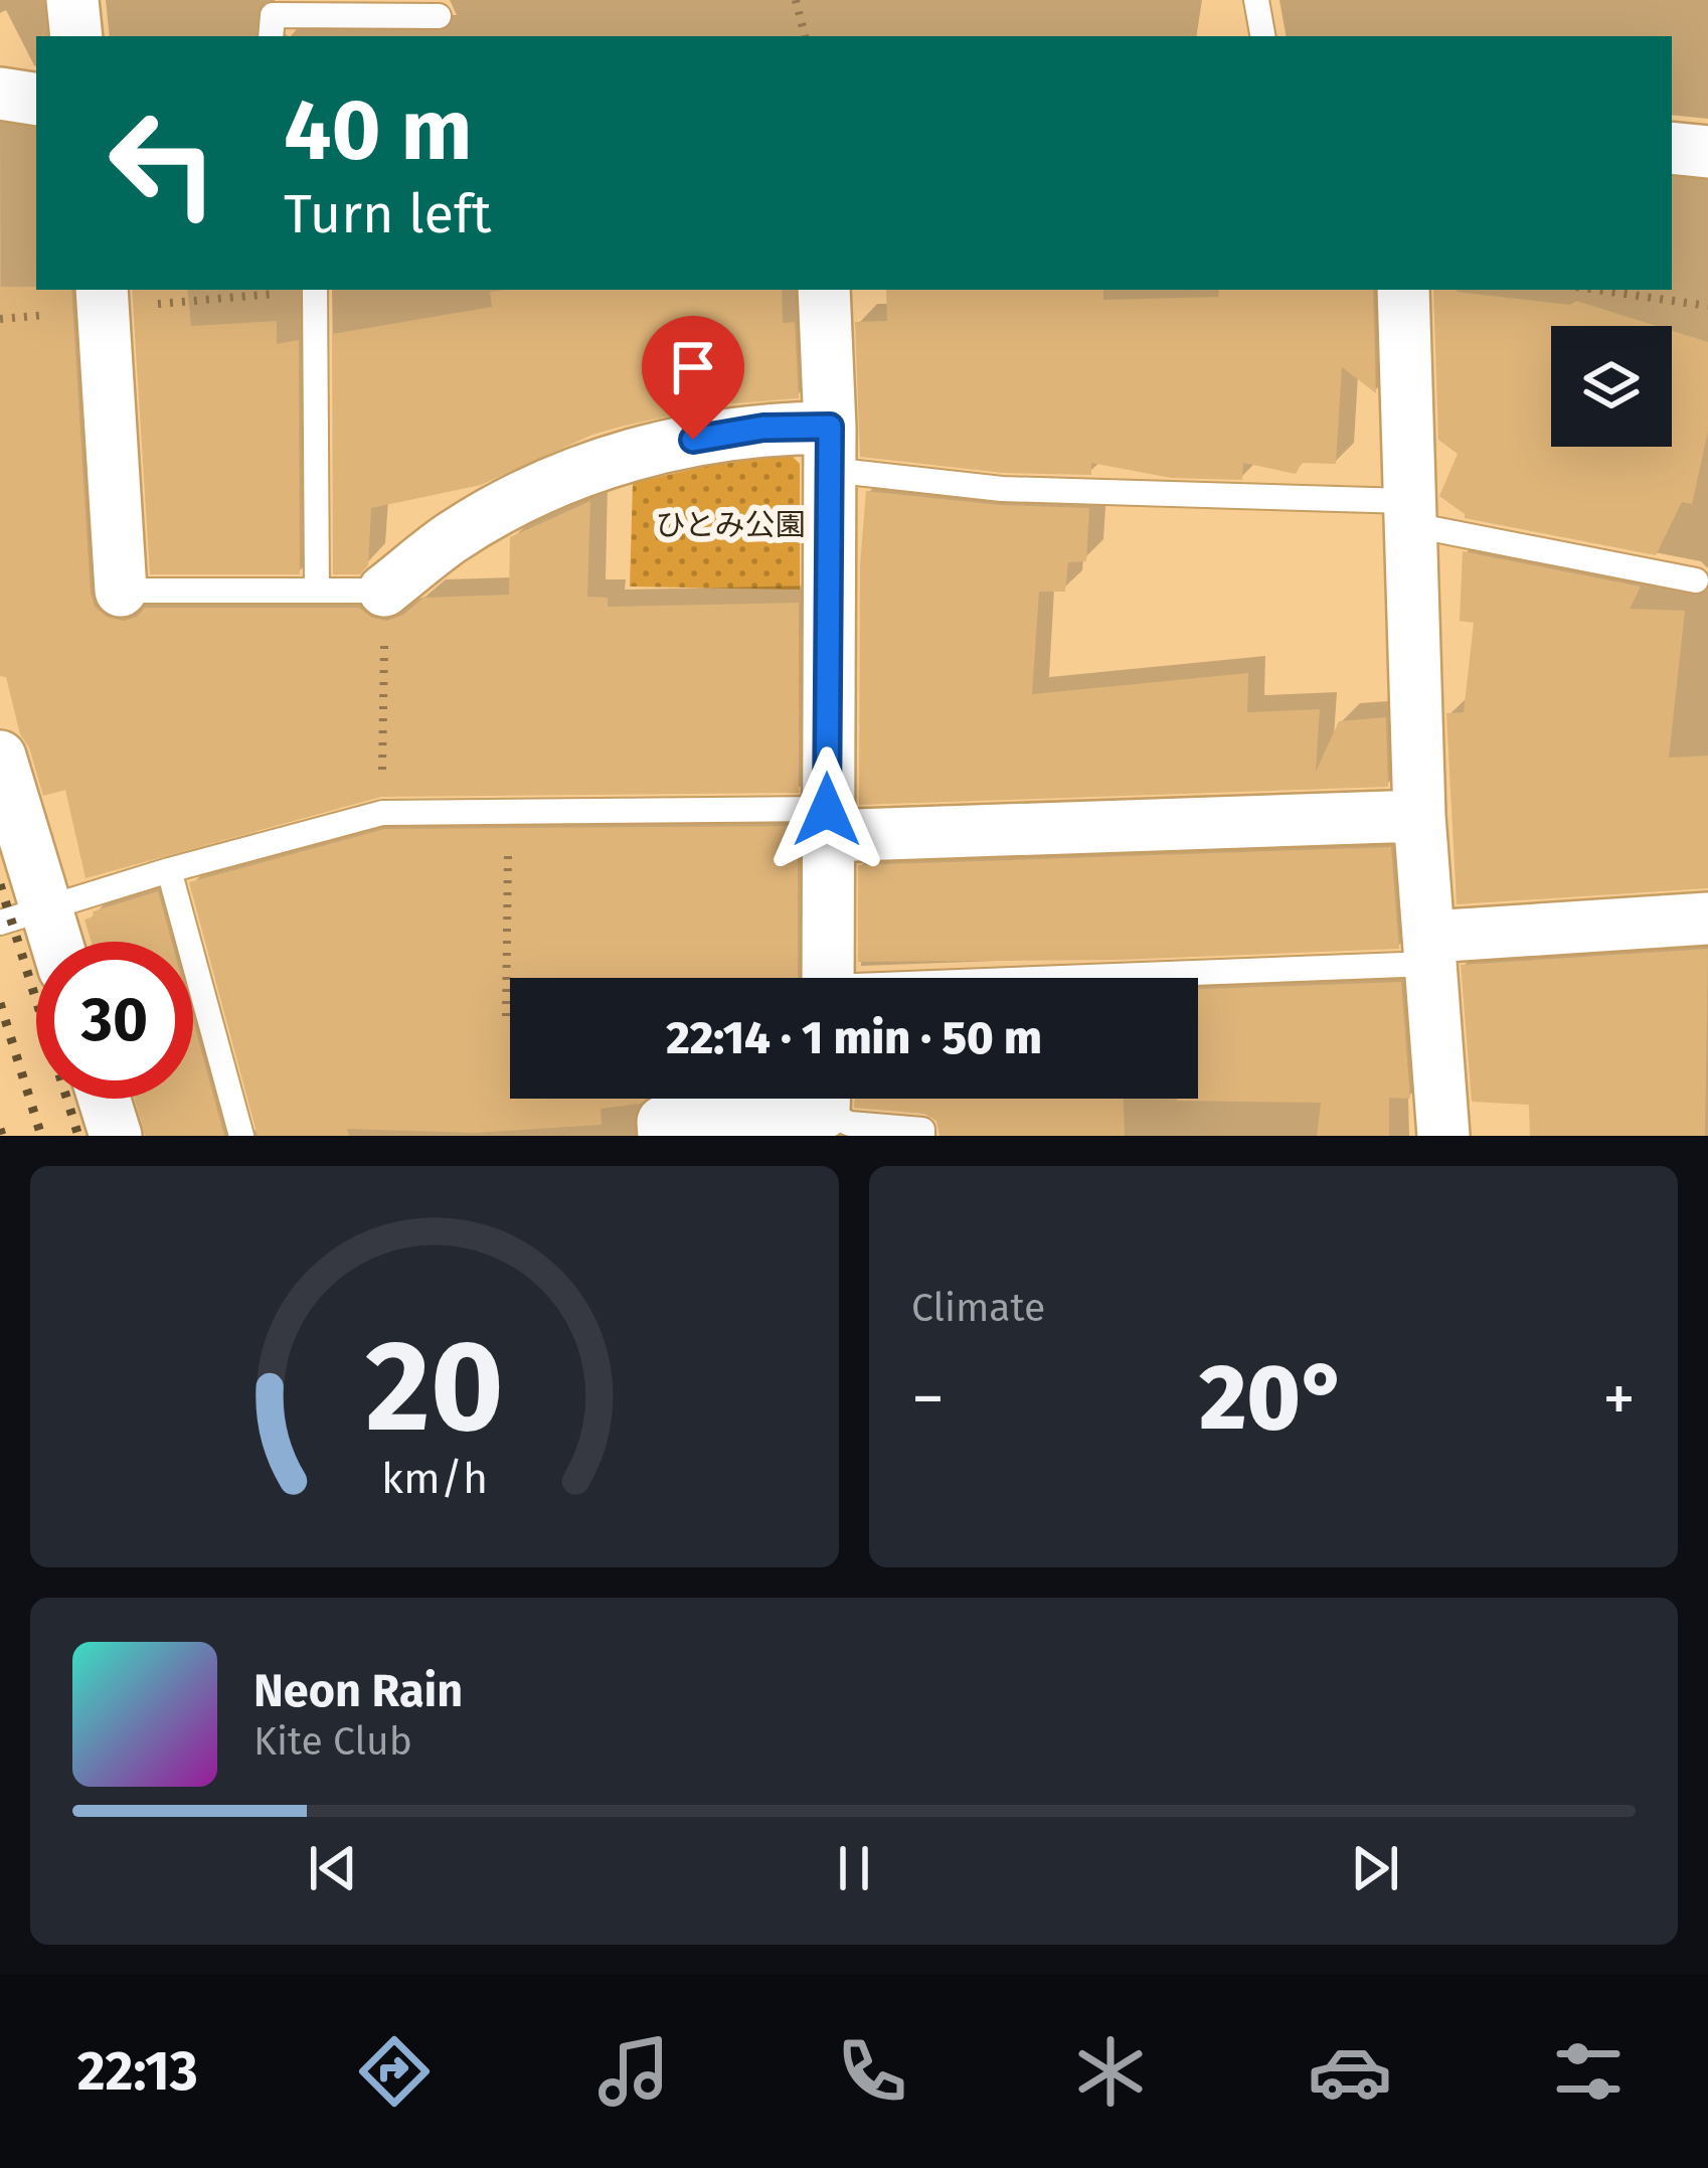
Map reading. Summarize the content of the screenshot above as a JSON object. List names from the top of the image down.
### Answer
{
  "parks": ["ひとみ公園"],
  "page": {
    "turn": ["40 m", "Turn left"],
    "limit": "30",
    "trip": "22:14 · 1 min · 50 m",
    "tile": "Climate",
    "heat": ["−", "20°", "+"],
    "song": ["Neon Rain", "Kite Club"],
    "tabs": "22:13",
    "gauge": ["20", "km/h"]
  }
}
